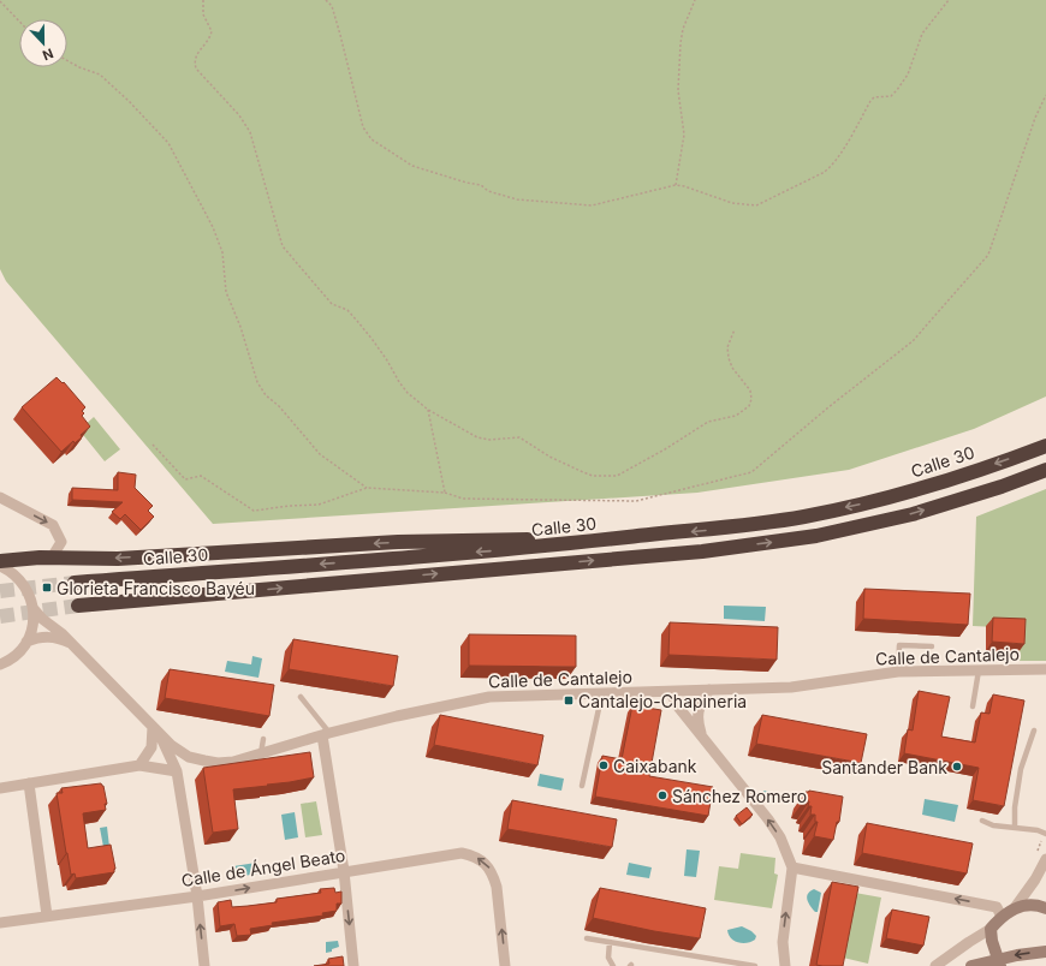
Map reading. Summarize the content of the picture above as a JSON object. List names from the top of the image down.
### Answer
{
  "streets": {
    "highway": ["Calle 30"],
    "street": ["Calle de Cantalejo", "Calle de Ángel Beato"]
  },
  "places": {
    "transit": ["Glorieta Francisco Bayéu", "Cantalejo-Chapineria"],
    "other": ["Caixabank", "Santander Bank", "Sánchez Romero"]
  },
  "north": "bottom"
}
